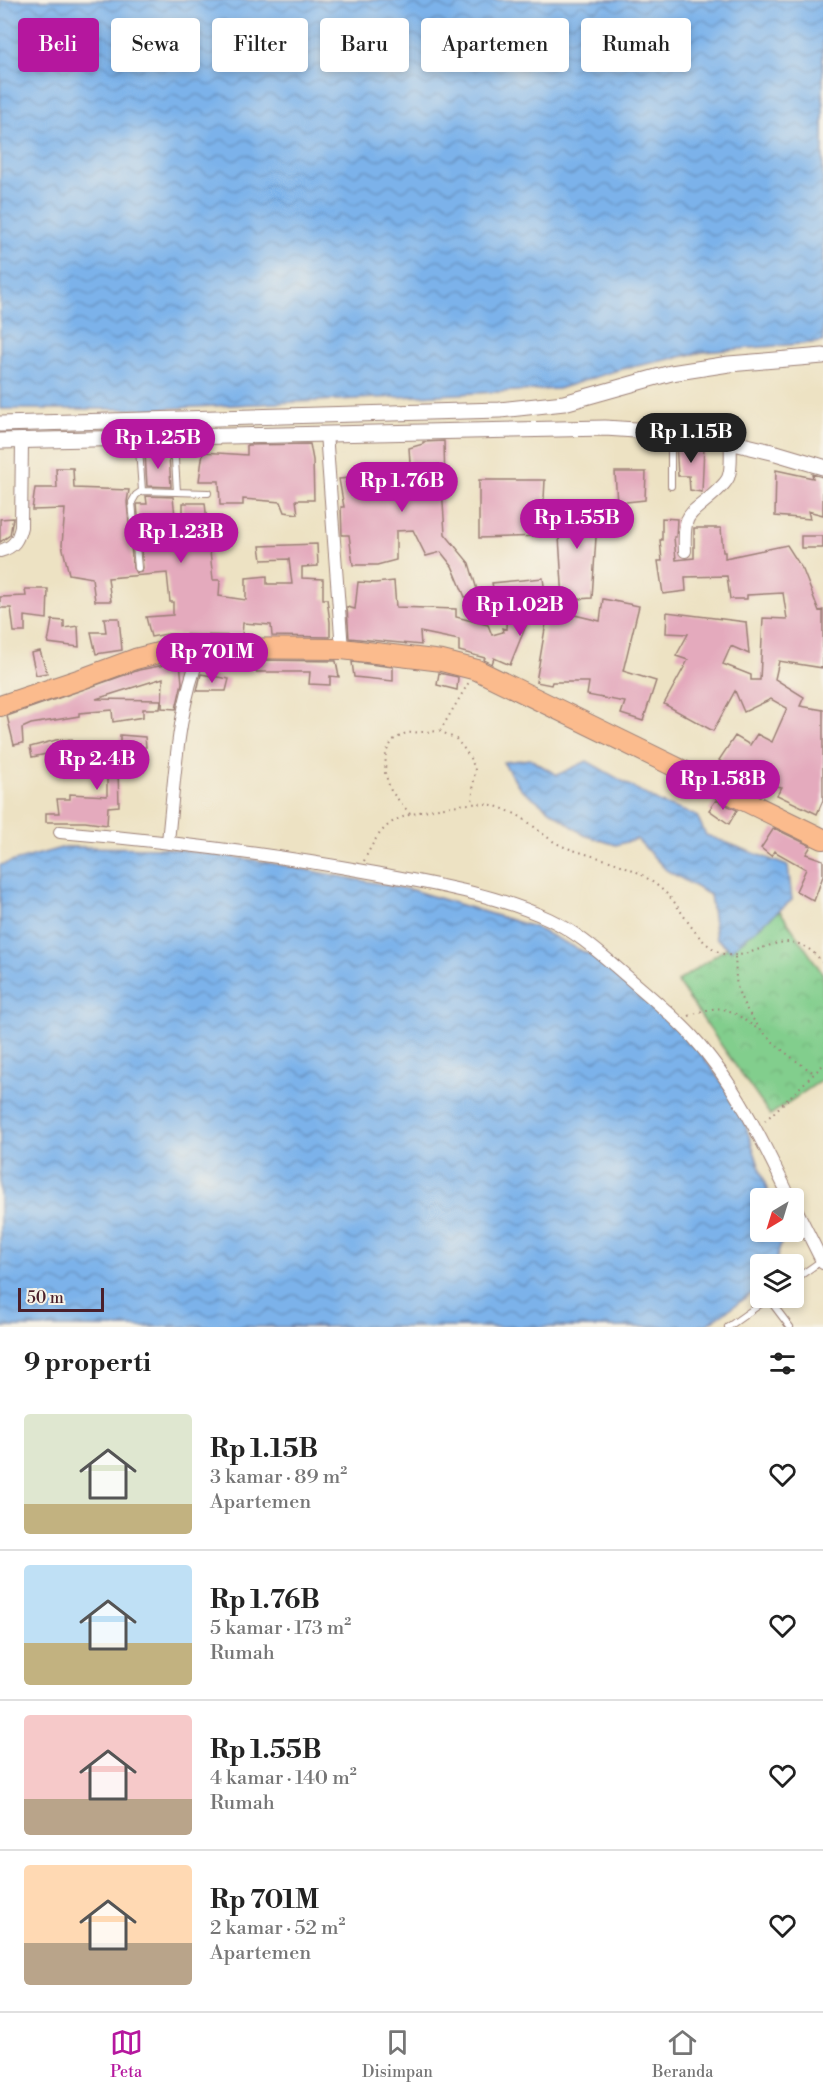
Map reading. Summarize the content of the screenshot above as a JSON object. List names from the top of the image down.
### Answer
{
  "scale_bar": "50 m",
  "north": "bottom left",
  "page": {
    "chip": [
      "Beli",
      "Sewa",
      "Filter",
      "Baru",
      "Apartemen",
      "Rumah"
    ],
    "price": [
      "Rp 1.15B",
      "Rp 1.25B",
      "Rp 1.76B",
      "Rp 1.55B",
      "Rp 1.23B",
      "Rp 1.02B",
      "Rp 701M",
      "Rp 2.4B",
      "Rp 1.58B"
    ],
    "scale": "50 m",
    "heading": "9 properti",
    "list": [
      {
        "name": "Rp 1.15B",
        "note": "3 kamar · 89 m² · Apartemen"
      },
      {
        "name": "Rp 1.76B",
        "note": "5 kamar · 173 m² · Rumah"
      },
      {
        "name": "Rp 1.55B",
        "note": "4 kamar · 140 m² · Rumah"
      },
      {
        "name": "Rp 701M",
        "note": "2 kamar · 52 m² · Apartemen"
      }
    ],
    "tabs": ["Peta", "Disimpan", "Beranda"]
  }
}
